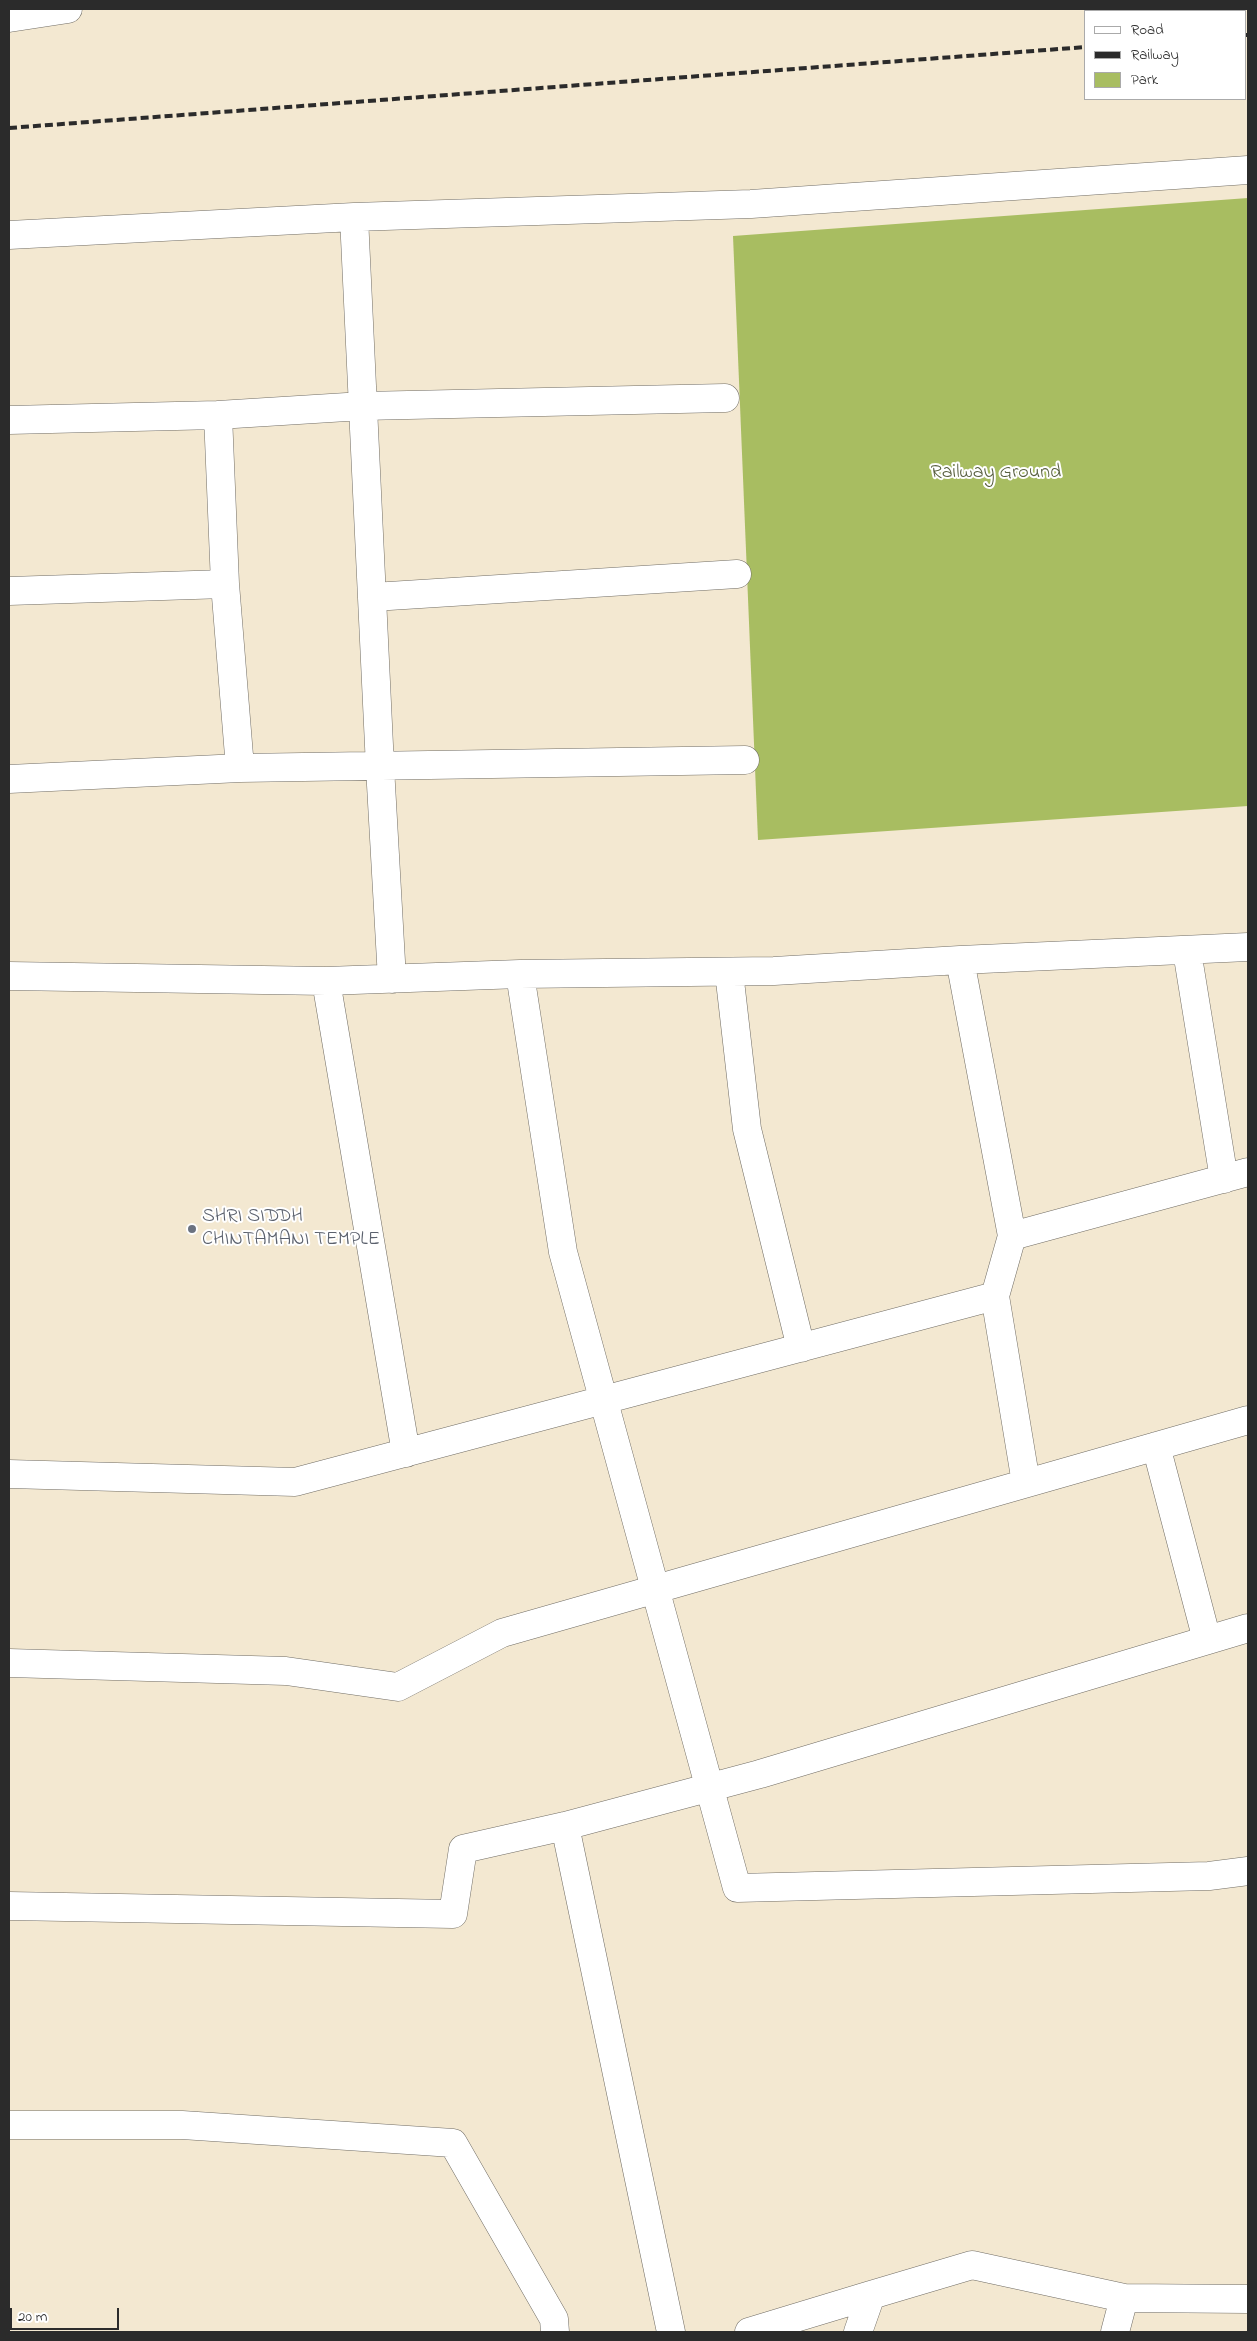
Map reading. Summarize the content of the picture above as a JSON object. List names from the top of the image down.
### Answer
{
  "parks": ["Railway Ground"],
  "places": ["SHRI SIDDH CHINTAMANI TEMPLE"],
  "legend": ["Road", "Railway", "Park"],
  "scale_bar": "20 m"
}
